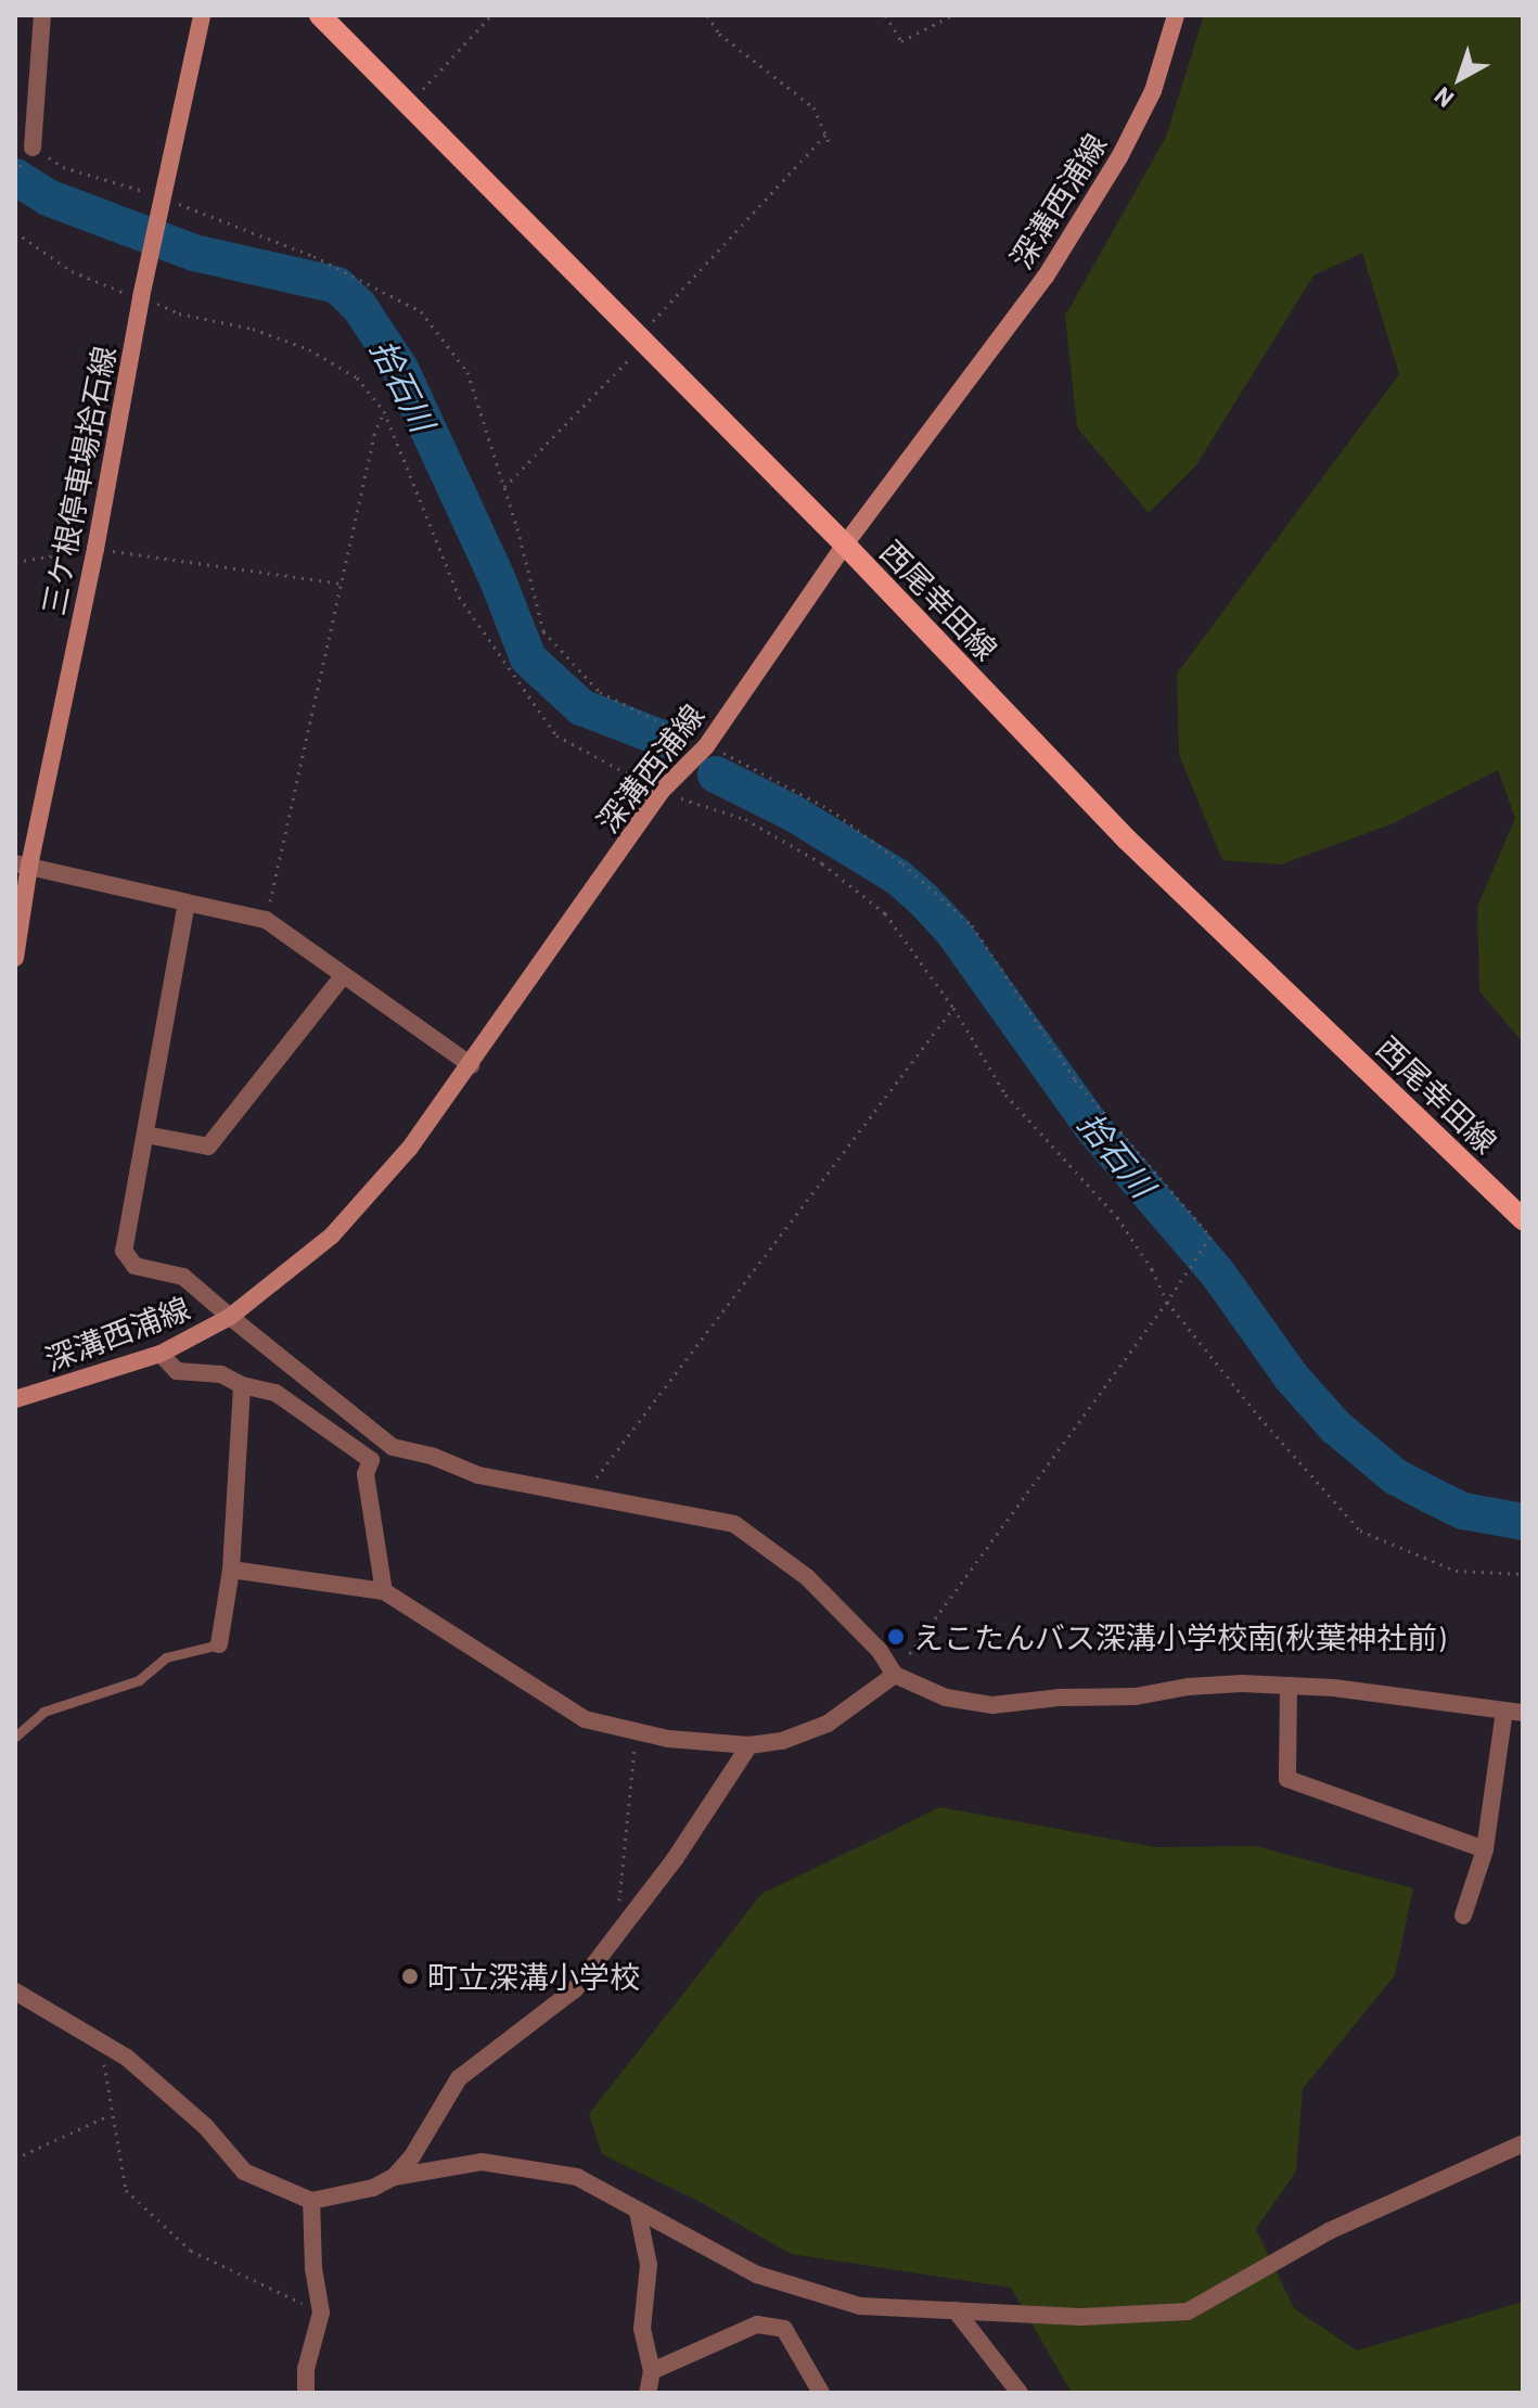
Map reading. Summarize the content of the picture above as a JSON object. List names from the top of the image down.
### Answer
{
  "streets": {
    "main road": ["深溝西浦線", "三ケ根停車場拾石線", "西尾幸田線"]
  },
  "crossings": [
    ["深溝西浦線", "西尾幸田線"]
  ],
  "water": ["拾石川"],
  "places": ["えこたんバス深溝小学校南(秋葉神社前)", "町立深溝小学校"],
  "north": "bottom left"
}
